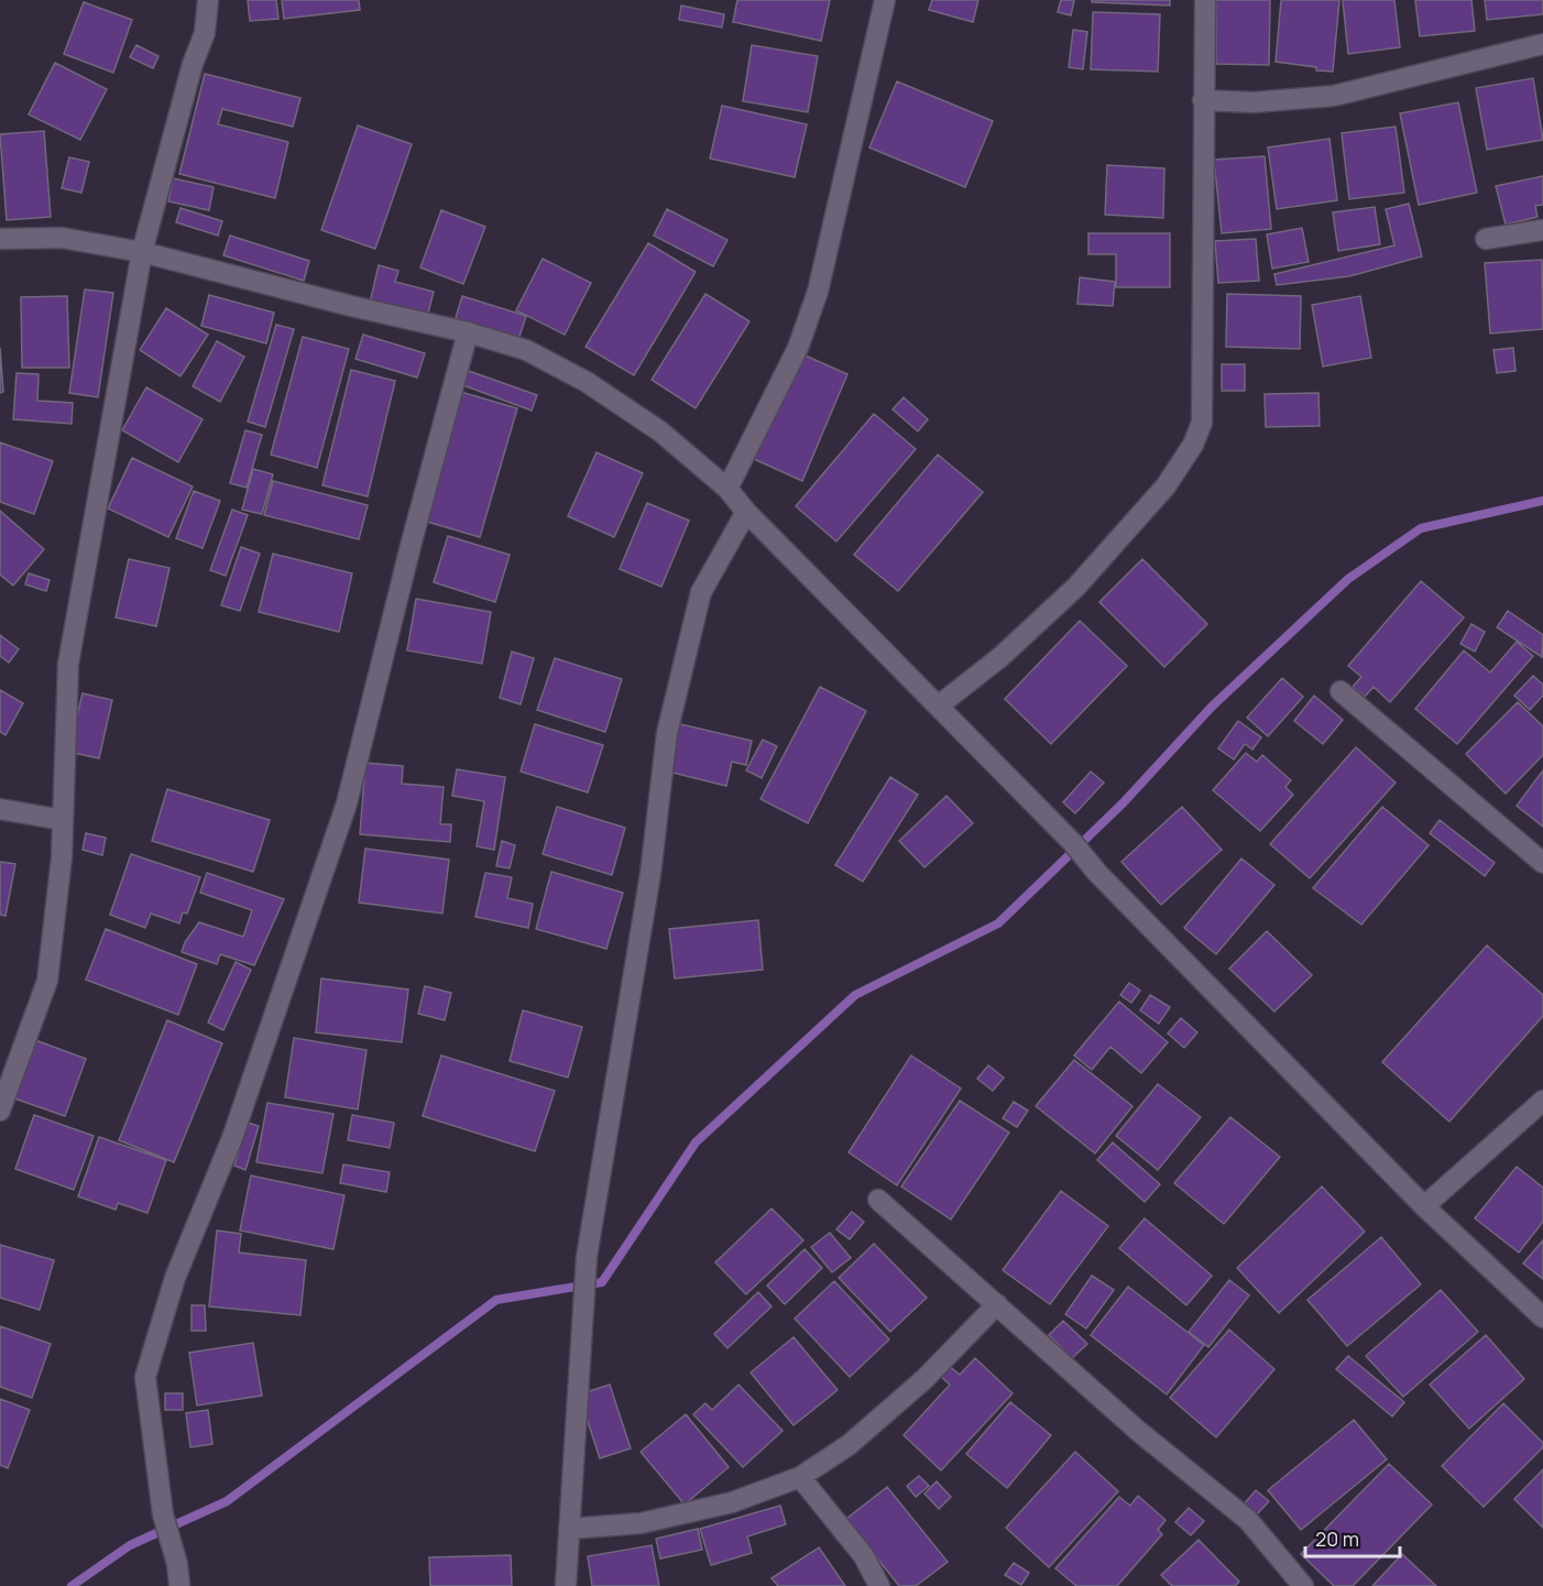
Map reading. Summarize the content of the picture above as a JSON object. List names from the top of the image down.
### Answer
{
  "scale_bar": "20 m"
}
